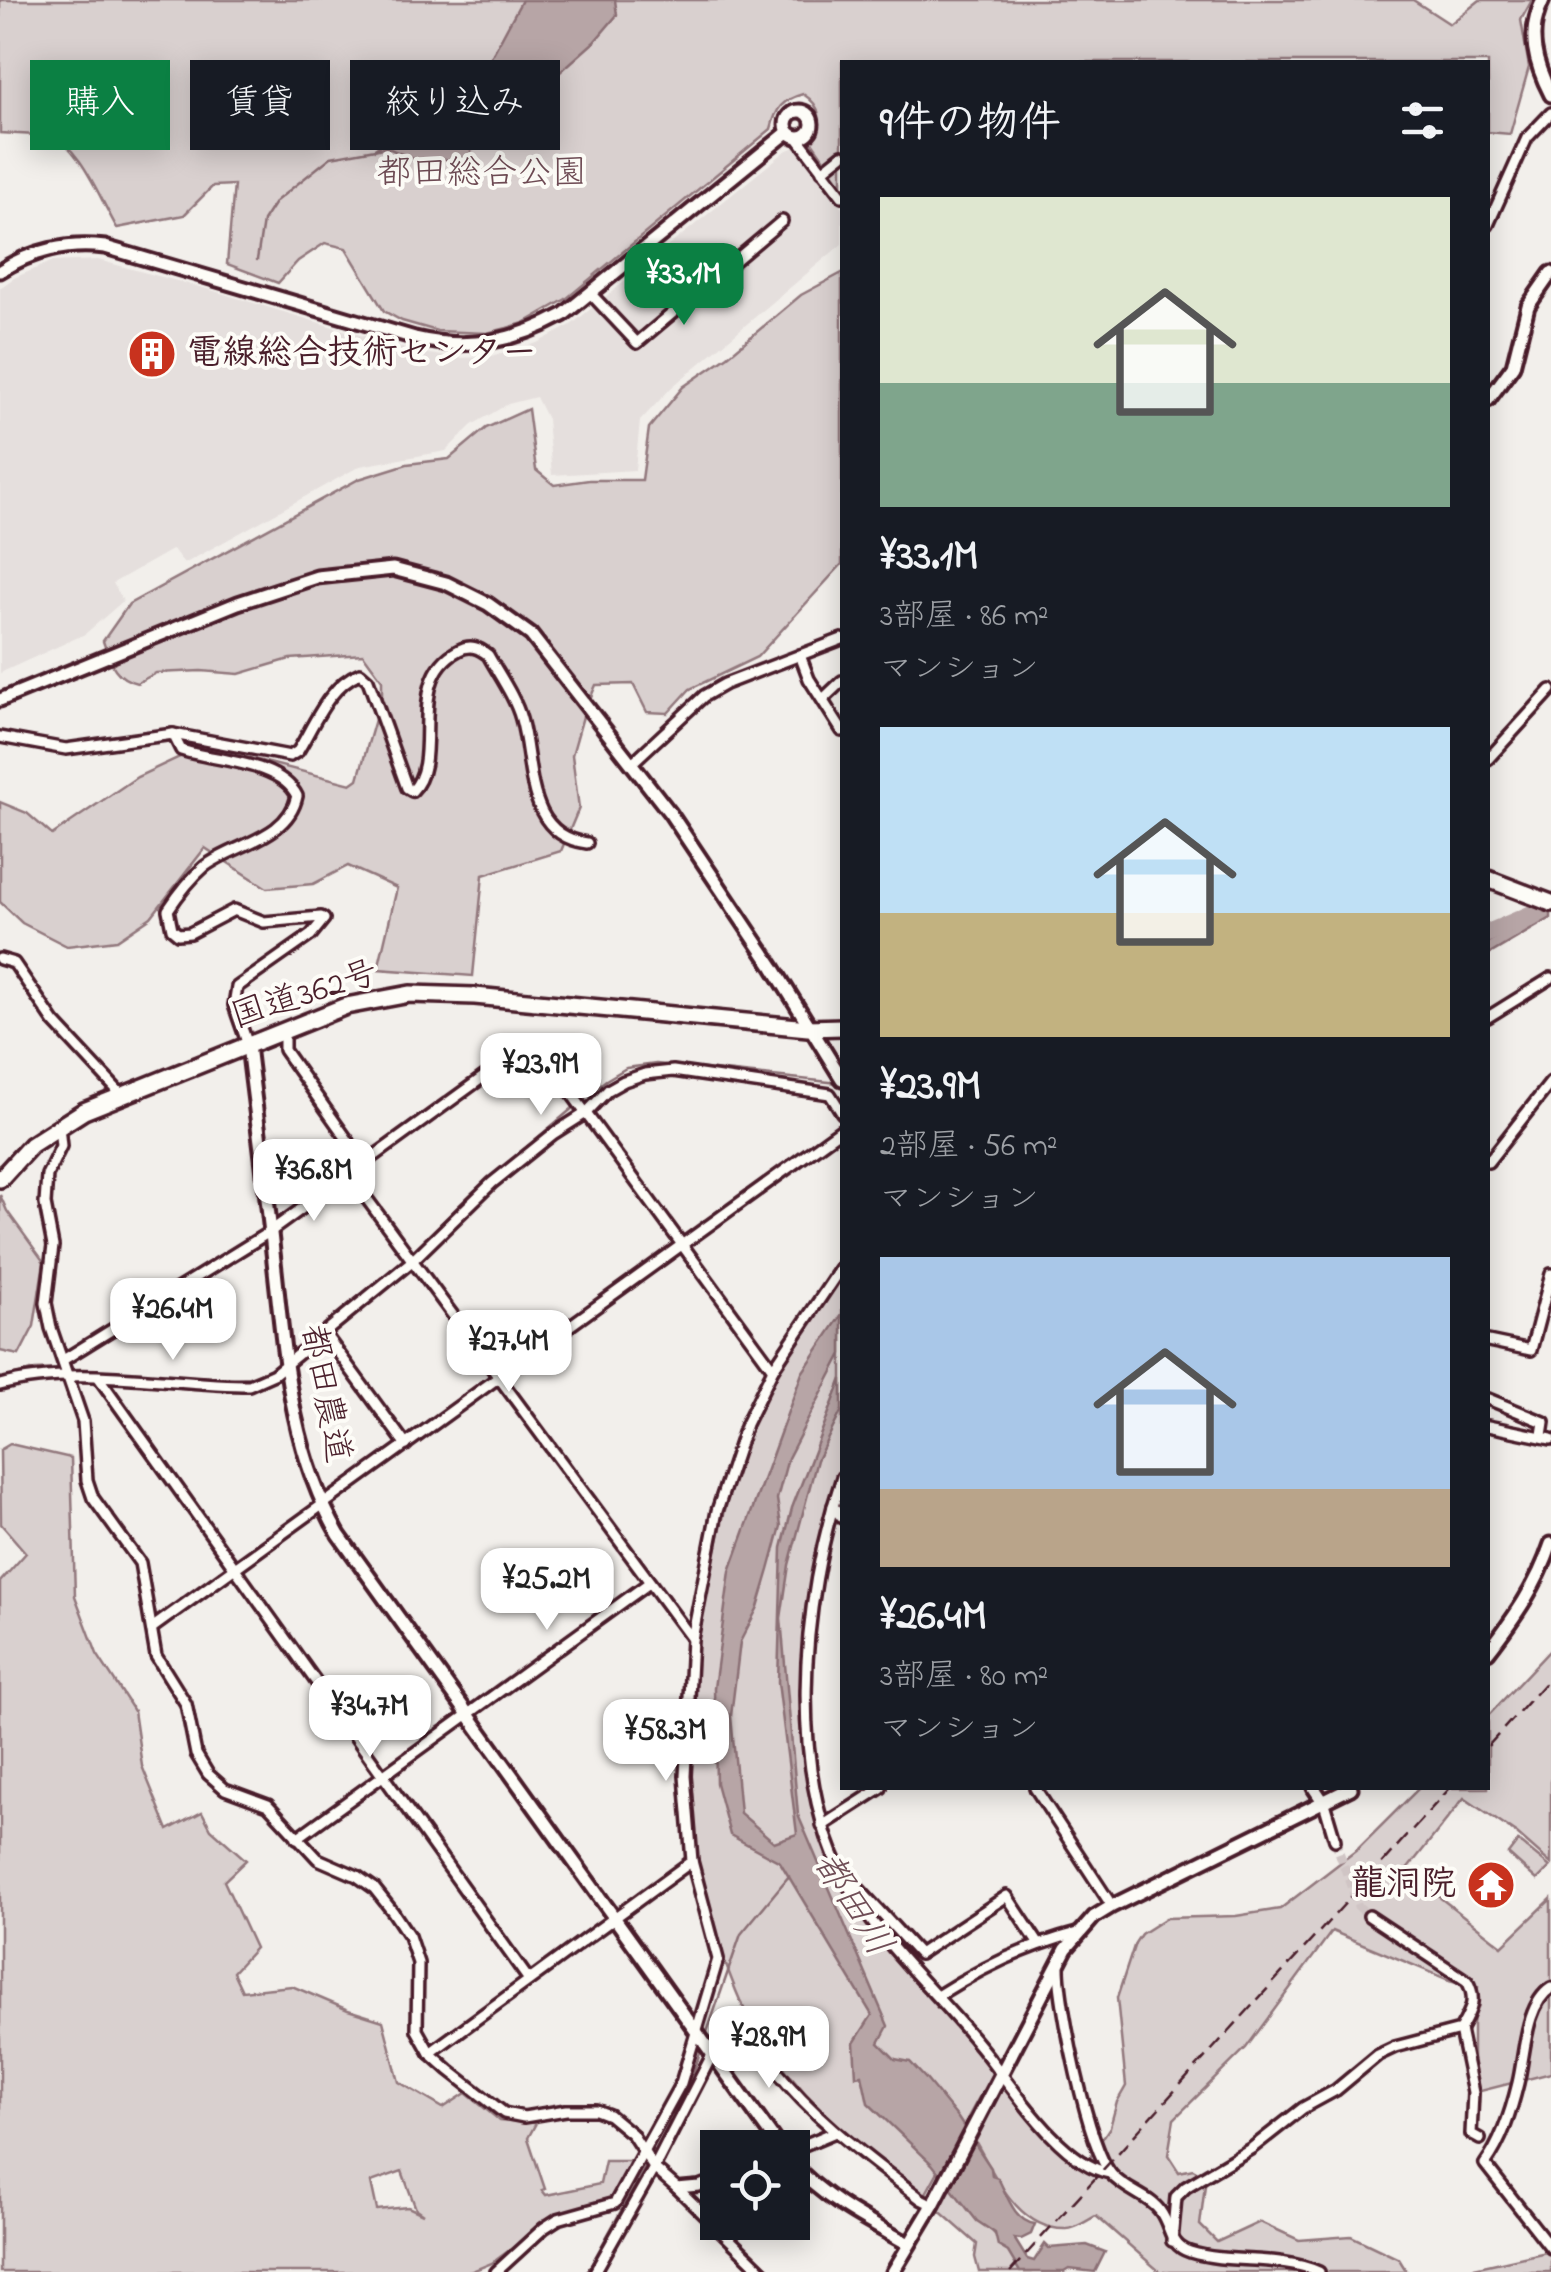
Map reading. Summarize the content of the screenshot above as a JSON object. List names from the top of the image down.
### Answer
{
  "streets": {
    "highway": ["国道362号"],
    "street": ["都田農道"]
  },
  "crossings": [
    ["国道362号", "都田農道"]
  ],
  "water": ["都田川"],
  "parks": ["都田総合公園"],
  "places": {
    "building": ["電線総合技術センター"],
    "temple": ["龍洞院"]
  },
  "page": {
    "chip": ["購入", "賃貸", "絞り込み"],
    "heading": "9件の物件",
    "list": [
      {
        "name": "¥33.1M",
        "note": "3部屋 · 86 m² · マンション"
      },
      {
        "name": "¥23.9M",
        "note": "2部屋 · 56 m² · マンション"
      },
      {
        "name": "¥26.4M",
        "note": "3部屋 · 80 m² · マンション"
      }
    ],
    "price": [
      "¥33.1M",
      "¥23.9M",
      "¥36.8M",
      "¥26.4M",
      "¥27.4M",
      "¥25.2M",
      "¥34.7M",
      "¥58.3M",
      "¥28.9M"
    ]
  }
}
